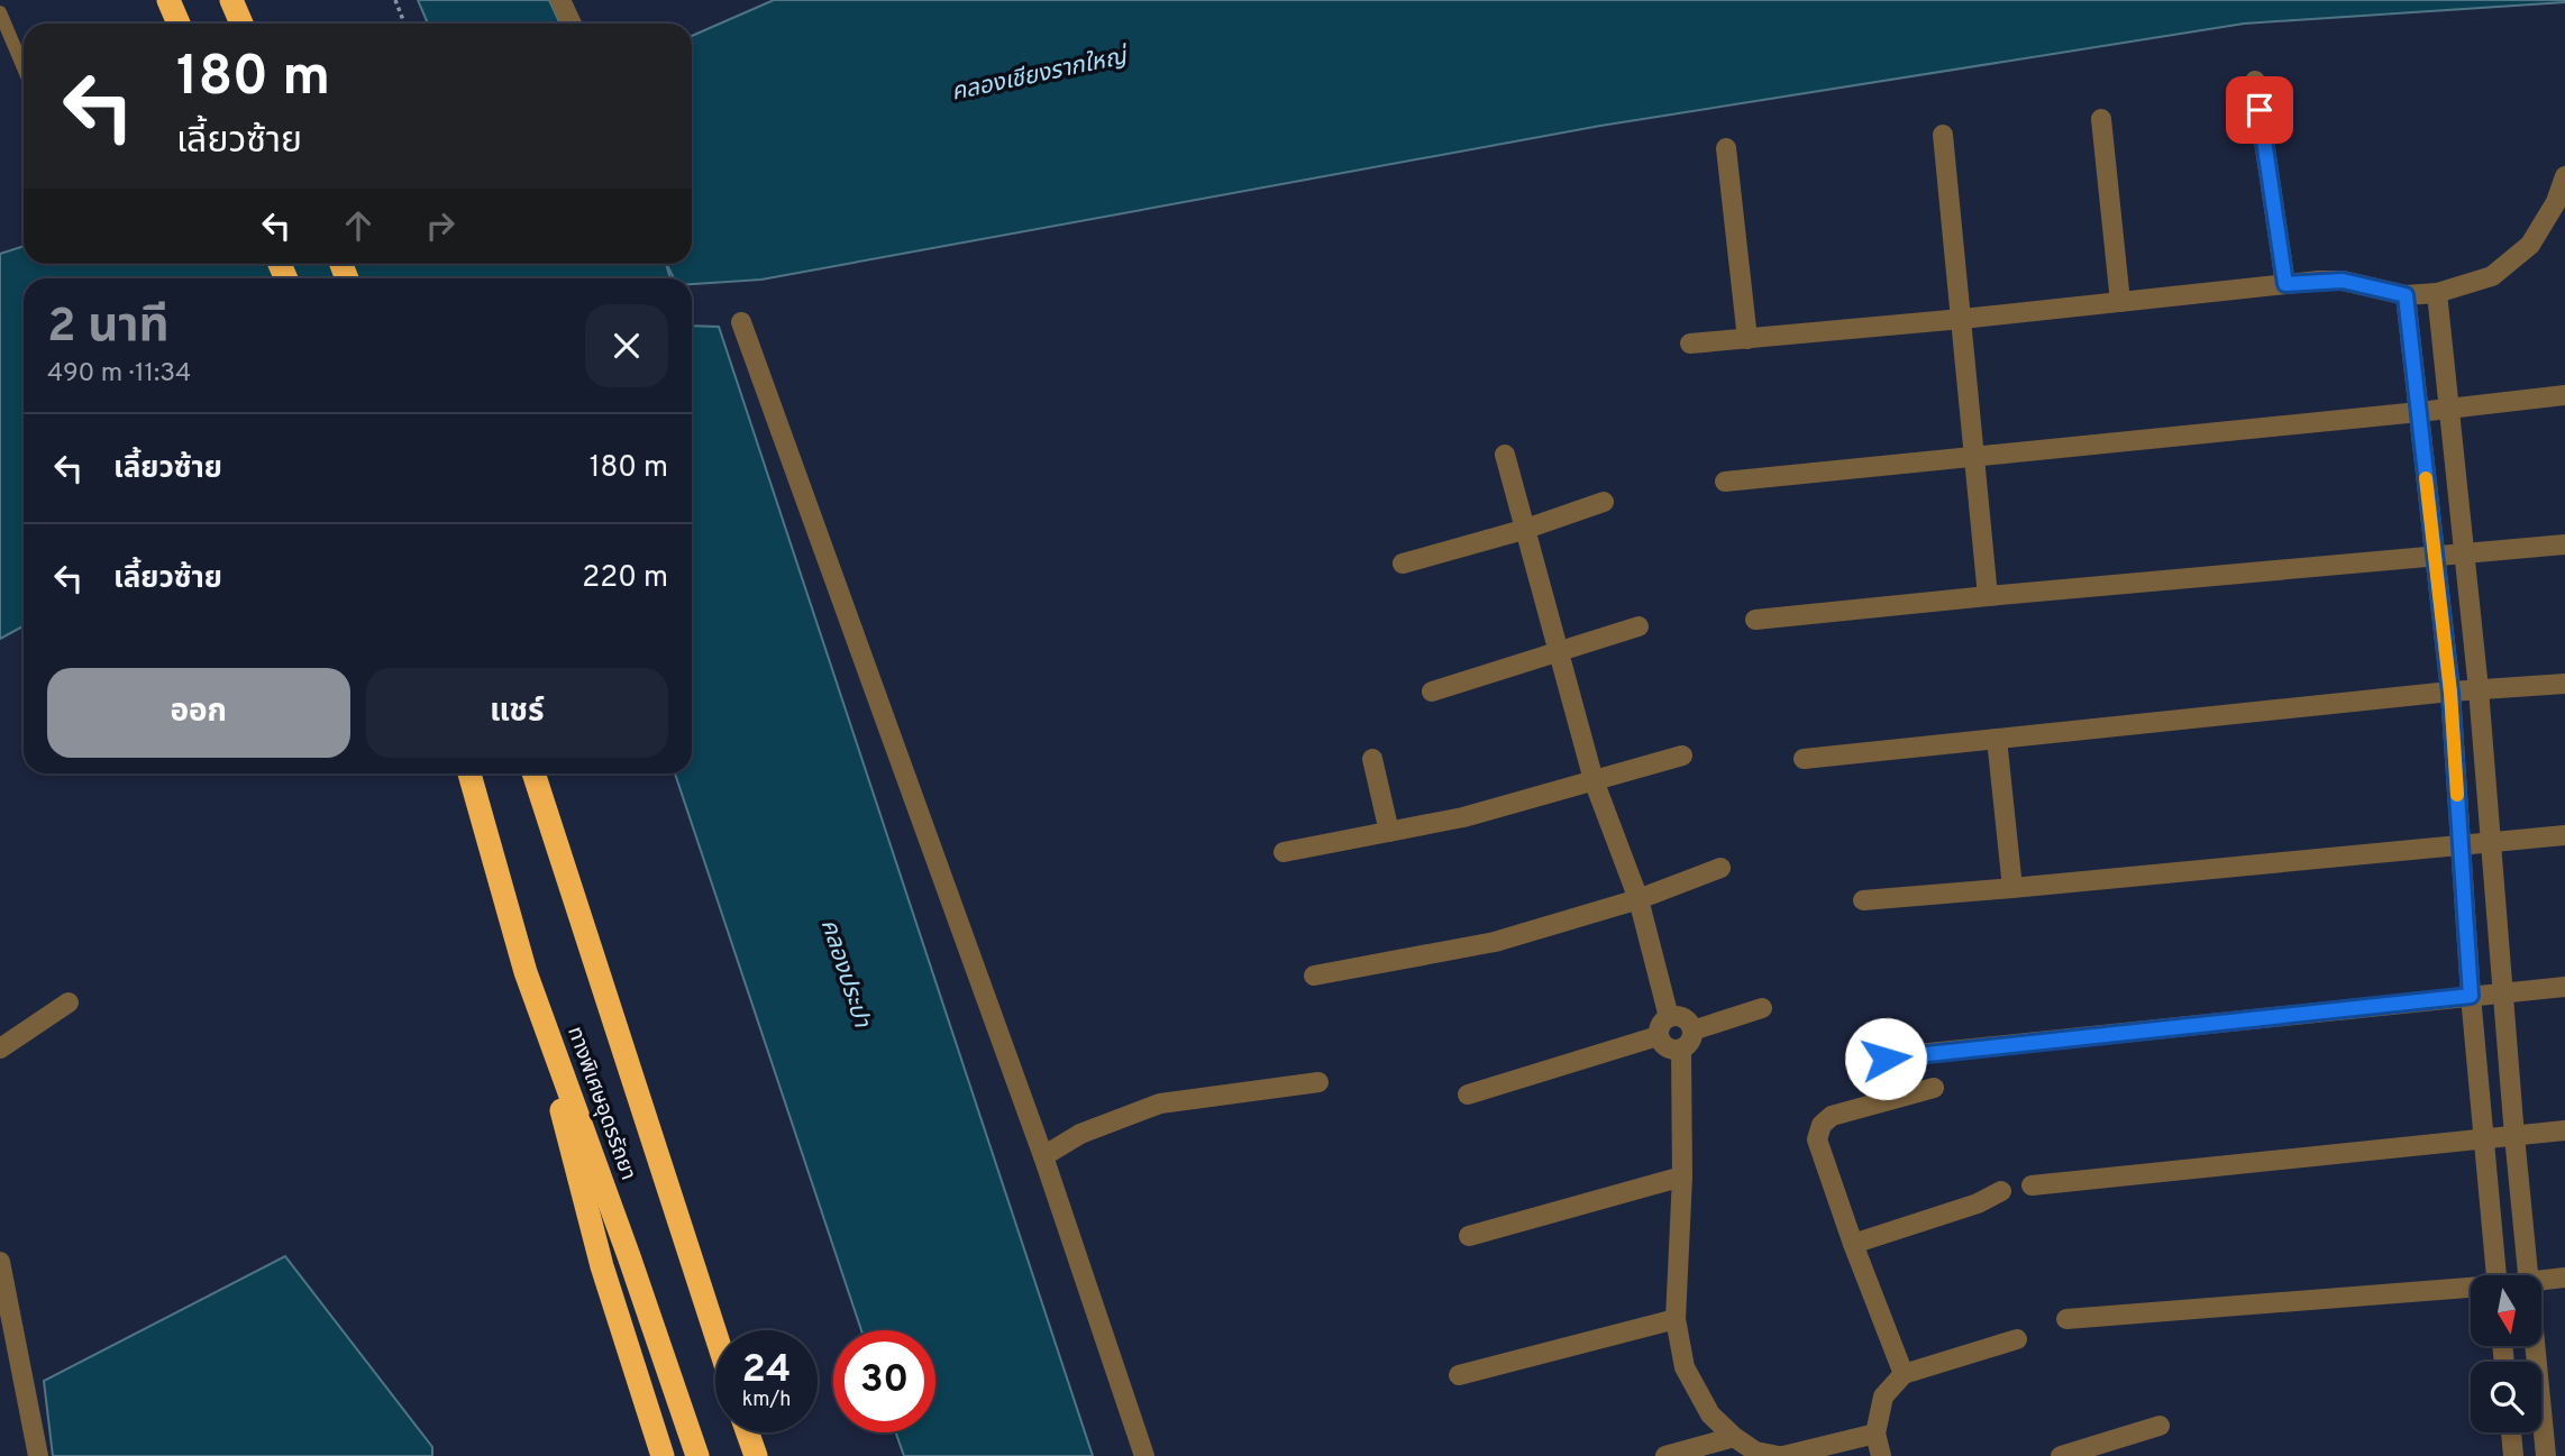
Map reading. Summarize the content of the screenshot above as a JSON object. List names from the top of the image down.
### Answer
{
  "streets": {
    "highway": ["ทางพิเศษอุดรรัถยา"]
  },
  "water": ["คลองเชียงรากใหญ่", "คลองประปา"],
  "north": "bottom",
  "page": {
    "turn": ["180 m", "เลี้ยวซ้าย"],
    "heading": ["2 นาที", "490 m · 11:34"],
    "list": [
      {
        "name": "เลี้ยวซ้าย",
        "value": "180 m"
      },
      {
        "name": "เลี้ยวซ้าย",
        "value": "220 m"
      }
    ],
    "buttons": ["ออก", "แชร์"],
    "speed": "24 km/h",
    "limit": "30"
  }
}
